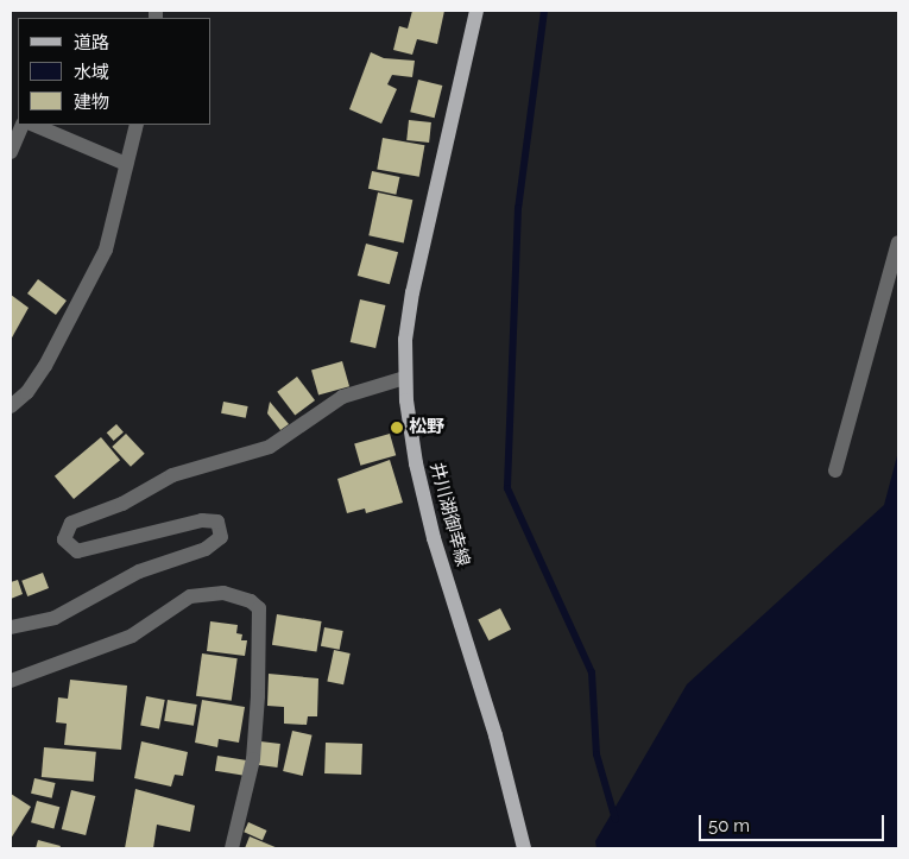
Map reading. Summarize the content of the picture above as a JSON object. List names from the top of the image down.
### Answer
{
  "streets": {
    "main road": ["井川湖御幸線"]
  },
  "places": ["松野"],
  "legend": ["道路", "水域", "建物"],
  "scale_bar": "50 m"
}
